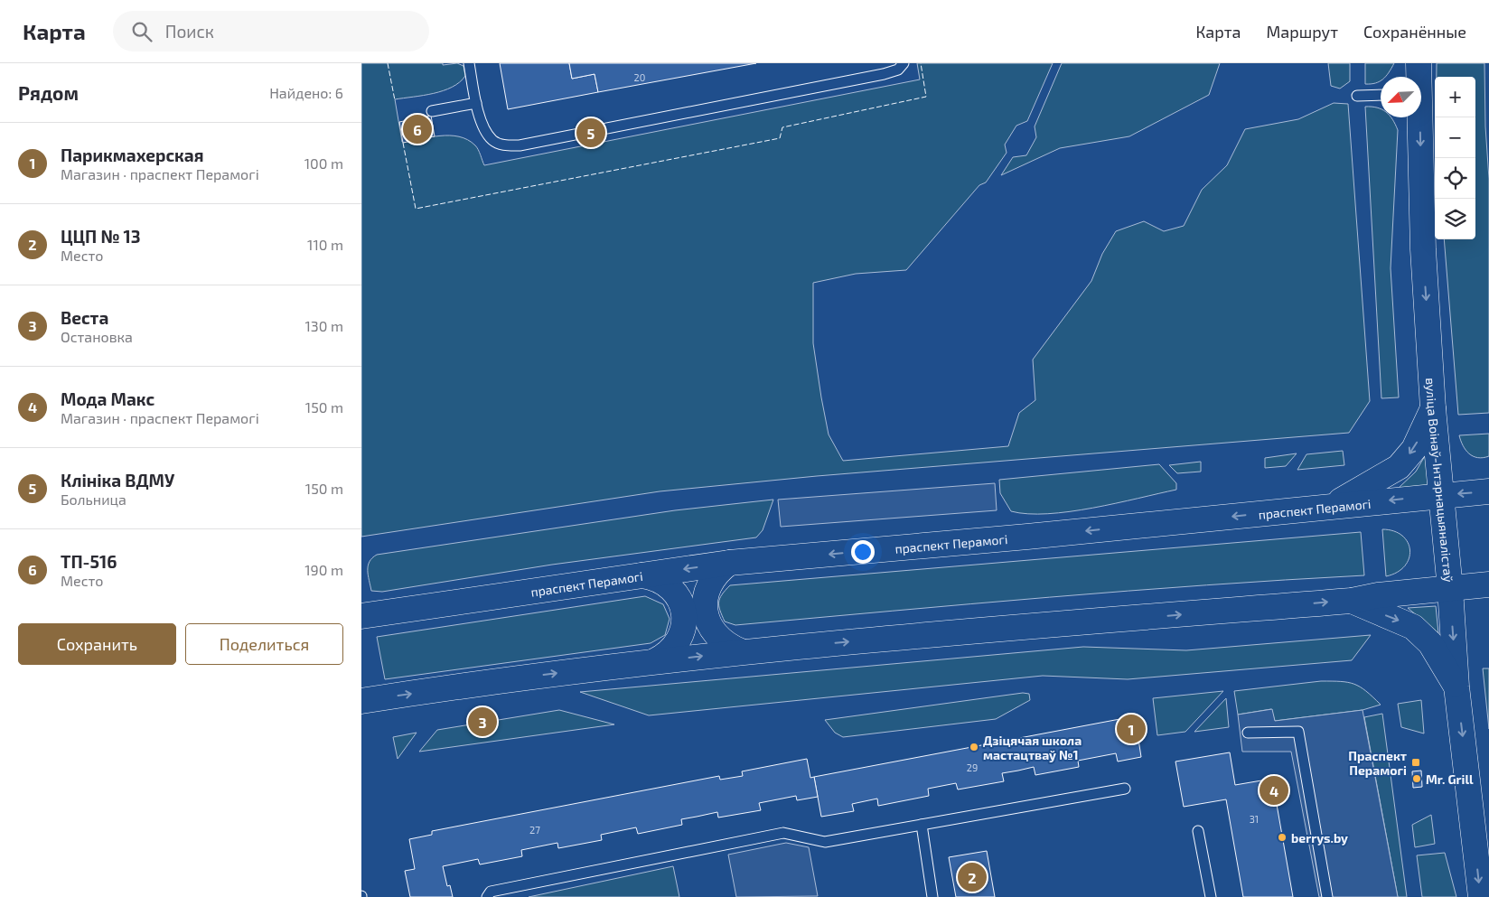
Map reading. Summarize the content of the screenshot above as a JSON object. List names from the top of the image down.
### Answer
{
  "streets": {
    "main road": ["вуліца Воінаў-Інтэрнацыяналістаў", "праспект Перамогі"]
  },
  "crossings": [
    ["вуліца Воінаў-Інтэрнацыяналістаў", "праспект Перамогі"]
  ],
  "one_way": ["вуліца Воінаў-Інтэрнацыяналістаў"],
  "places": {
    "other": ["Дзіцячая школа мастацтваў №1", "Mr. Grill", "berrys.by"],
    "transit": ["Праспект Перамогі"]
  },
  "house_numbers": [
    "20",
    "29",
    "31",
    "27"
  ],
  "north": "bottom left",
  "page": {
    "header": "Карта",
    "search": "Поиск",
    "nav": ["Карта", "Маршрут", "Сохранённые"],
    "heading": ["Рядом", "Найдено: 6"],
    "map_buttons": ["+", "−"],
    "pins": [
      "6",
      "5",
      "3",
      "1",
      "4",
      "2"
    ],
    "list": [
      {
        "mark": "1",
        "name": "Парикмахерская",
        "note": "Магазин · праспект Перамогі",
        "value": "100 m"
      },
      {
        "mark": "2",
        "name": "ЦЦП № 13",
        "note": "Место",
        "value": "110 m"
      },
      {
        "mark": "3",
        "name": "Веста",
        "note": "Остановка",
        "value": "130 m"
      },
      {
        "mark": "4",
        "name": "Мода Макс",
        "note": "Магазин · праспект Перамогі",
        "value": "150 m"
      },
      {
        "mark": "5",
        "name": "Клініка ВДМУ",
        "note": "Больница",
        "value": "150 m"
      },
      {
        "mark": "6",
        "name": "ТП-516",
        "note": "Место",
        "value": "190 m"
      }
    ],
    "buttons": ["Сохранить", "Поделиться"]
  }
}
